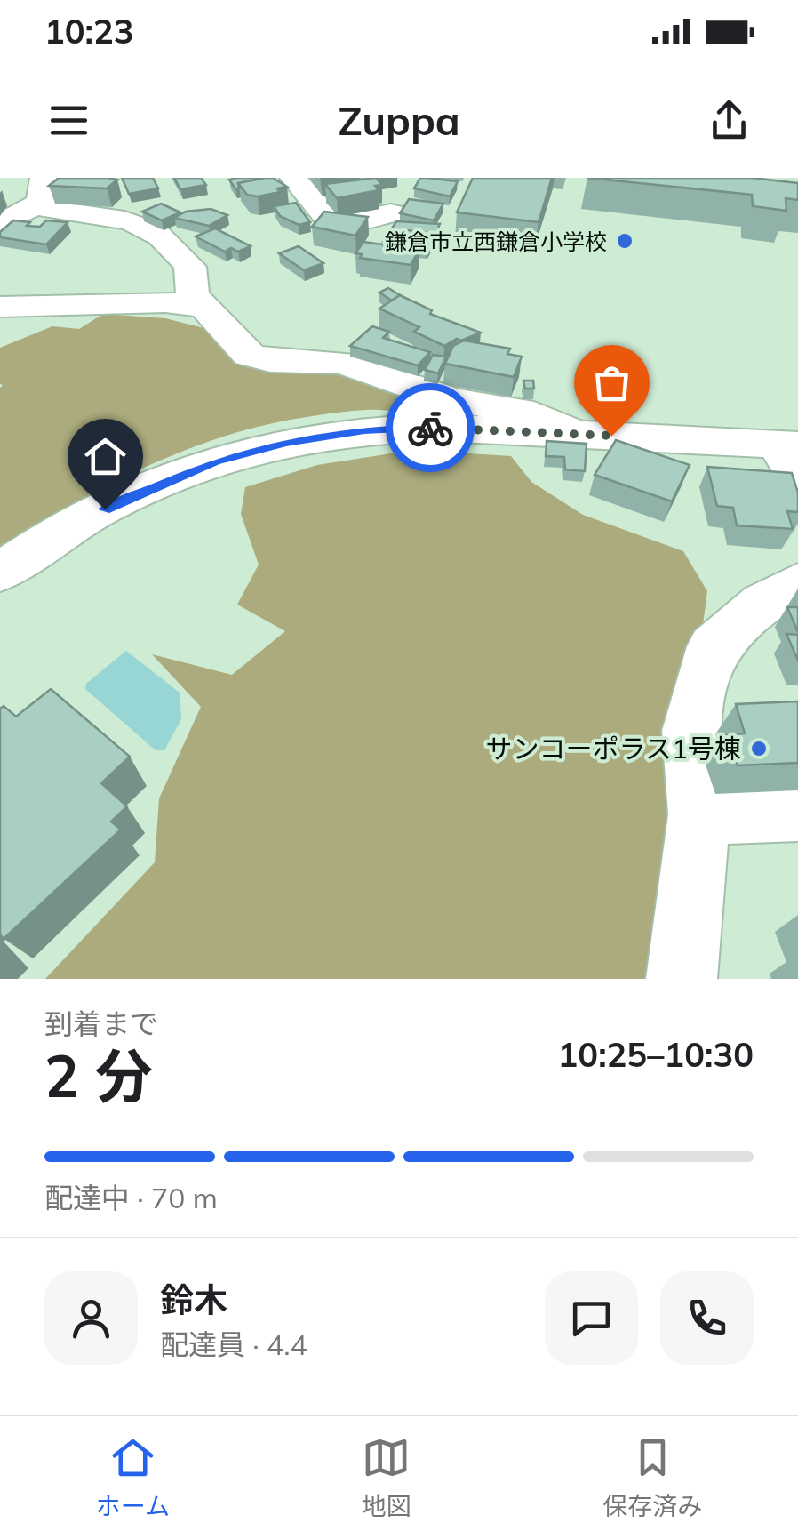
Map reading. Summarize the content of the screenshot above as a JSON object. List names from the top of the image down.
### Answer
{
  "places": ["鎌倉市立西鎌倉小学校", "サンコーポラス1号棟"],
  "page": {
    "status": "10:23",
    "header": "Zuppa",
    "heading": ["2 分", "到着まで", "10:25–10:30"],
    "panel": ["鈴木", "配達員 · 4.4"],
    "bar": "配達中 · 70 m",
    "tabs": ["ホーム", "地図", "保存済み"]
  }
}
